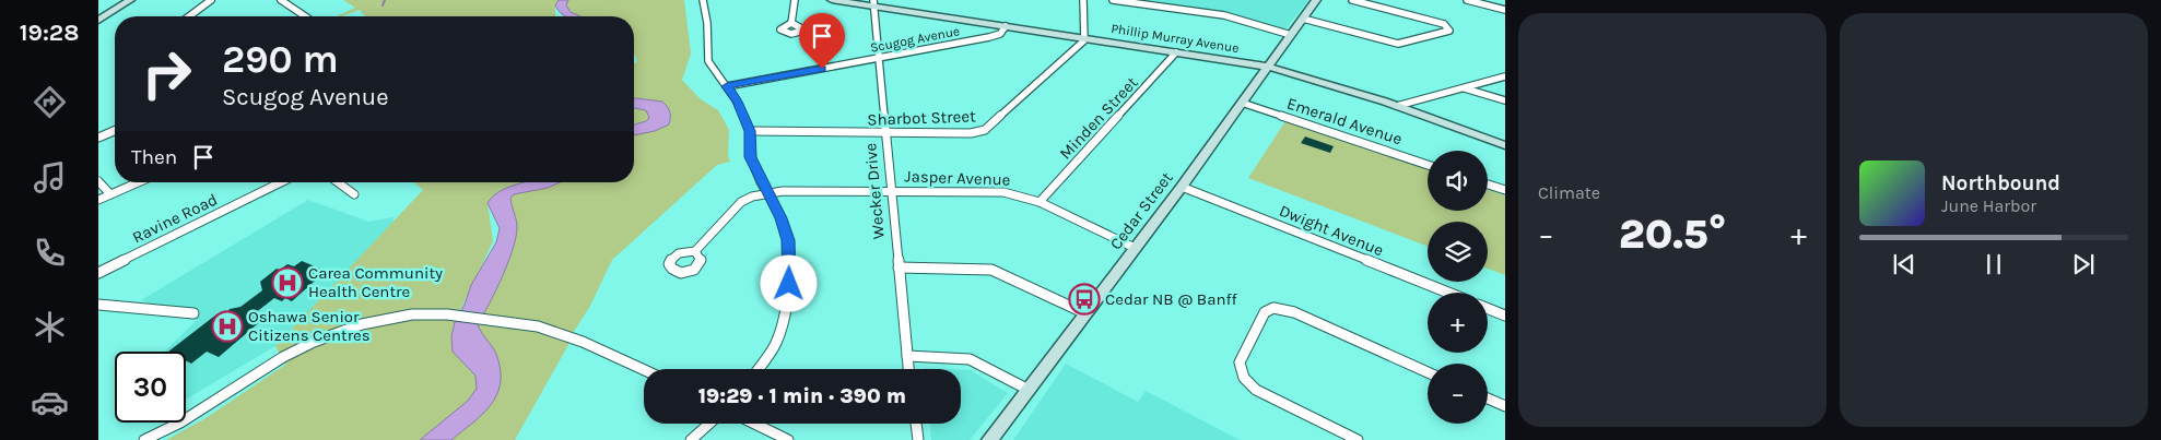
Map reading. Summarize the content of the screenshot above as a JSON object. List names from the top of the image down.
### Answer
{
  "streets": {
    "street": [
      "Phillip Murray Avenue",
      "Scugog Avenue",
      "Sharbot Street",
      "Minden Street",
      "Emerald Avenue",
      "Jasper Avenue",
      "Wecker Drive",
      "Cedar Street",
      "Ravine Road",
      "Dwight Avenue"
    ]
  },
  "crossings": [
    ["Phillip Murray Avenue", "Scugog Avenue"],
    ["Phillip Murray Avenue", "Sharbot Street"],
    ["Phillip Murray Avenue", "Minden Street"],
    ["Phillip Murray Avenue", "Wecker Drive"],
    ["Phillip Murray Avenue", "Cedar Street"],
    ["Scugog Avenue", "Wecker Drive"],
    ["Sharbot Street", "Wecker Drive"],
    ["Minden Street", "Jasper Avenue"],
    ["Emerald Avenue", "Cedar Street"],
    ["Jasper Avenue", "Wecker Drive"],
    ["Jasper Avenue", "Cedar Street"],
    ["Cedar Street", "Dwight Avenue"]
  ],
  "places": {
    "hospital": ["Carea Community Health Centre", "Oshawa Senior Citizens Centres"],
    "bus stop": ["Cedar NB @ Banff"]
  },
  "page": {
    "tabs": "19:28",
    "tile": "Climate",
    "turn": ["290 m", "Scugog Avenue"],
    "then": "Then",
    "map_buttons": ["+", "−"],
    "song": ["Northbound", "June Harbor"],
    "heat": ["−", "20.5°", "+"],
    "limit": "30",
    "trip": "19:29 · 1 min · 390 m"
  }
}
